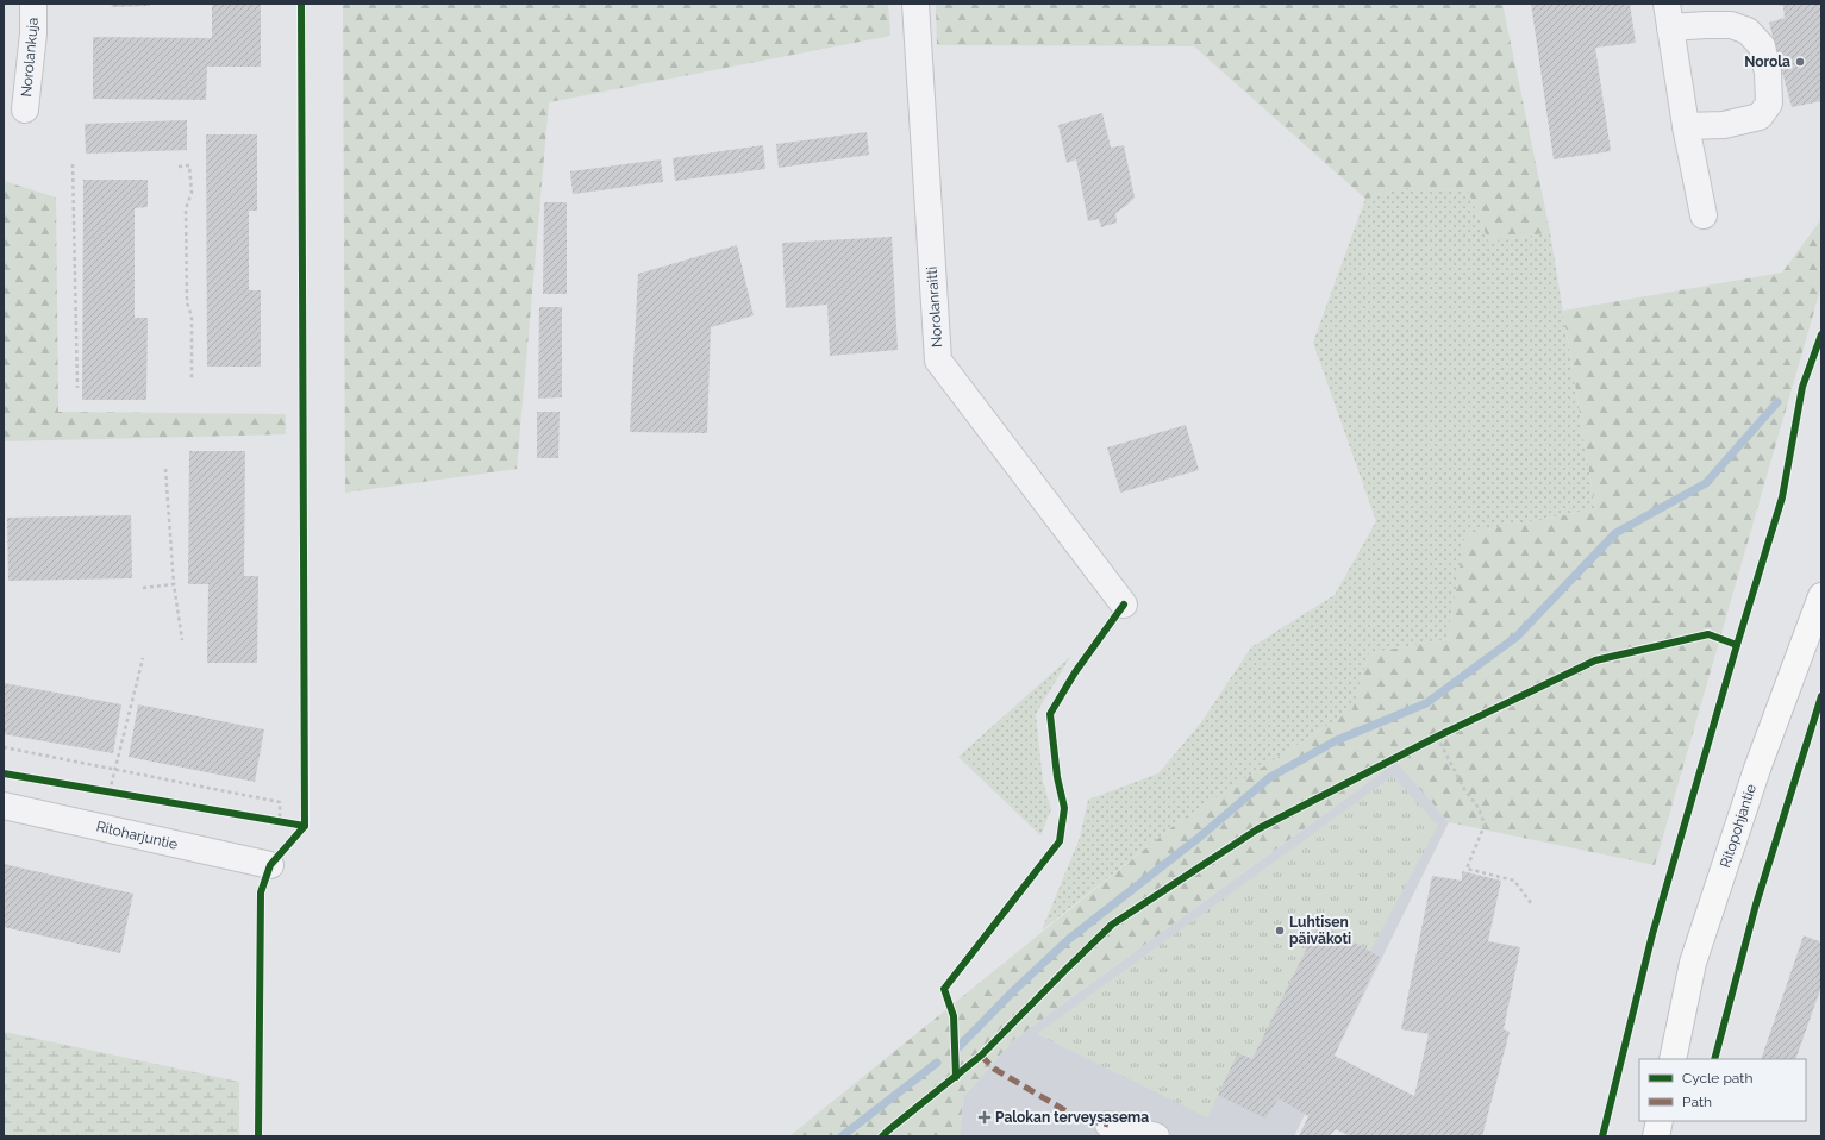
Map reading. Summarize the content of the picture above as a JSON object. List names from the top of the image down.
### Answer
{
  "streets": {
    "main road": ["Ritopohjantie"],
    "street": ["Norolankuja", "Norolanraitti", "Ritoharjuntie"]
  },
  "places": {
    "other": ["Norola", "Luhtisen päiväkoti"],
    "health": ["Palokan terveysasema"]
  },
  "legend": ["Cycle path", "Path"]
}
